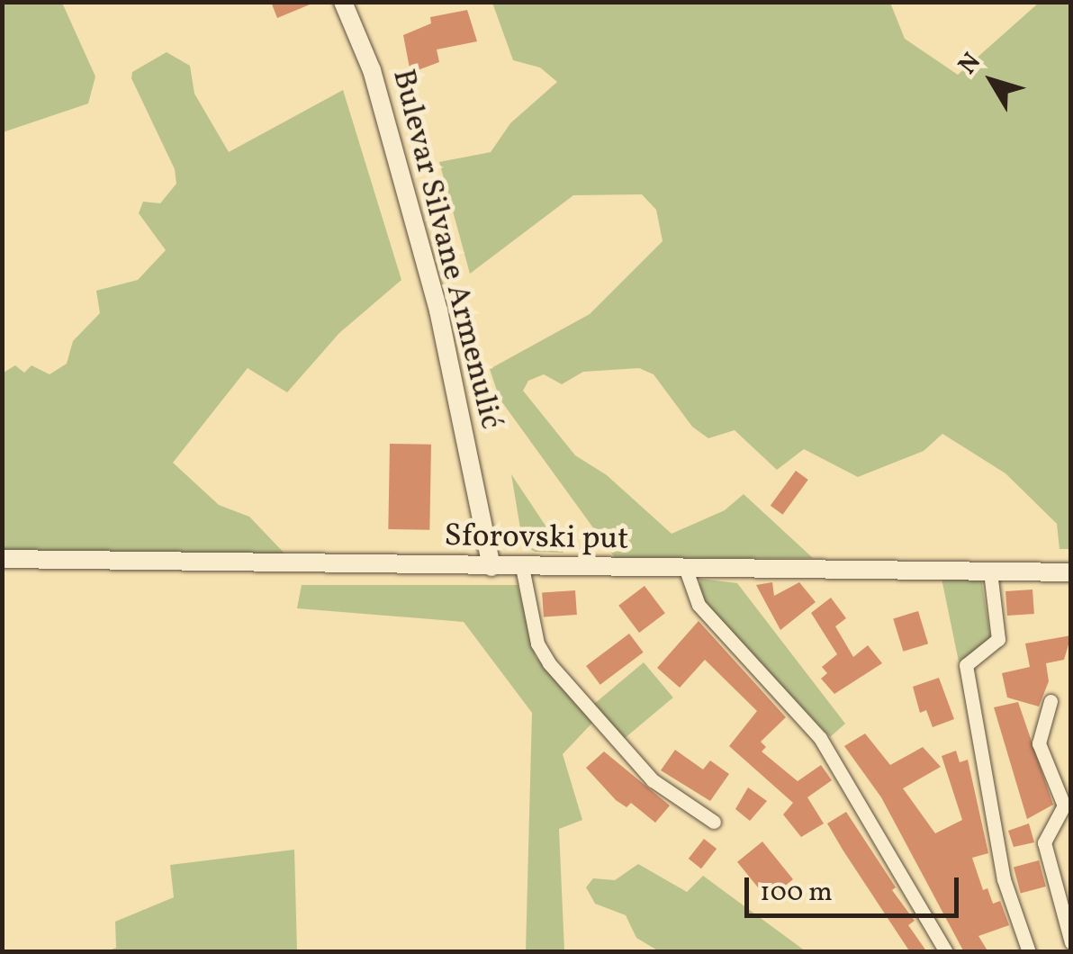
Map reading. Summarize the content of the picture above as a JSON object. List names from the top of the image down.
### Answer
{
  "streets": {
    "street": ["Bulevar Silvane Armenulić", "Sforovski put"]
  },
  "crossings": [
    ["Bulevar Silvane Armenulić", "Sforovski put"]
  ],
  "scale_bar": "100 m",
  "north": "top left"
}
